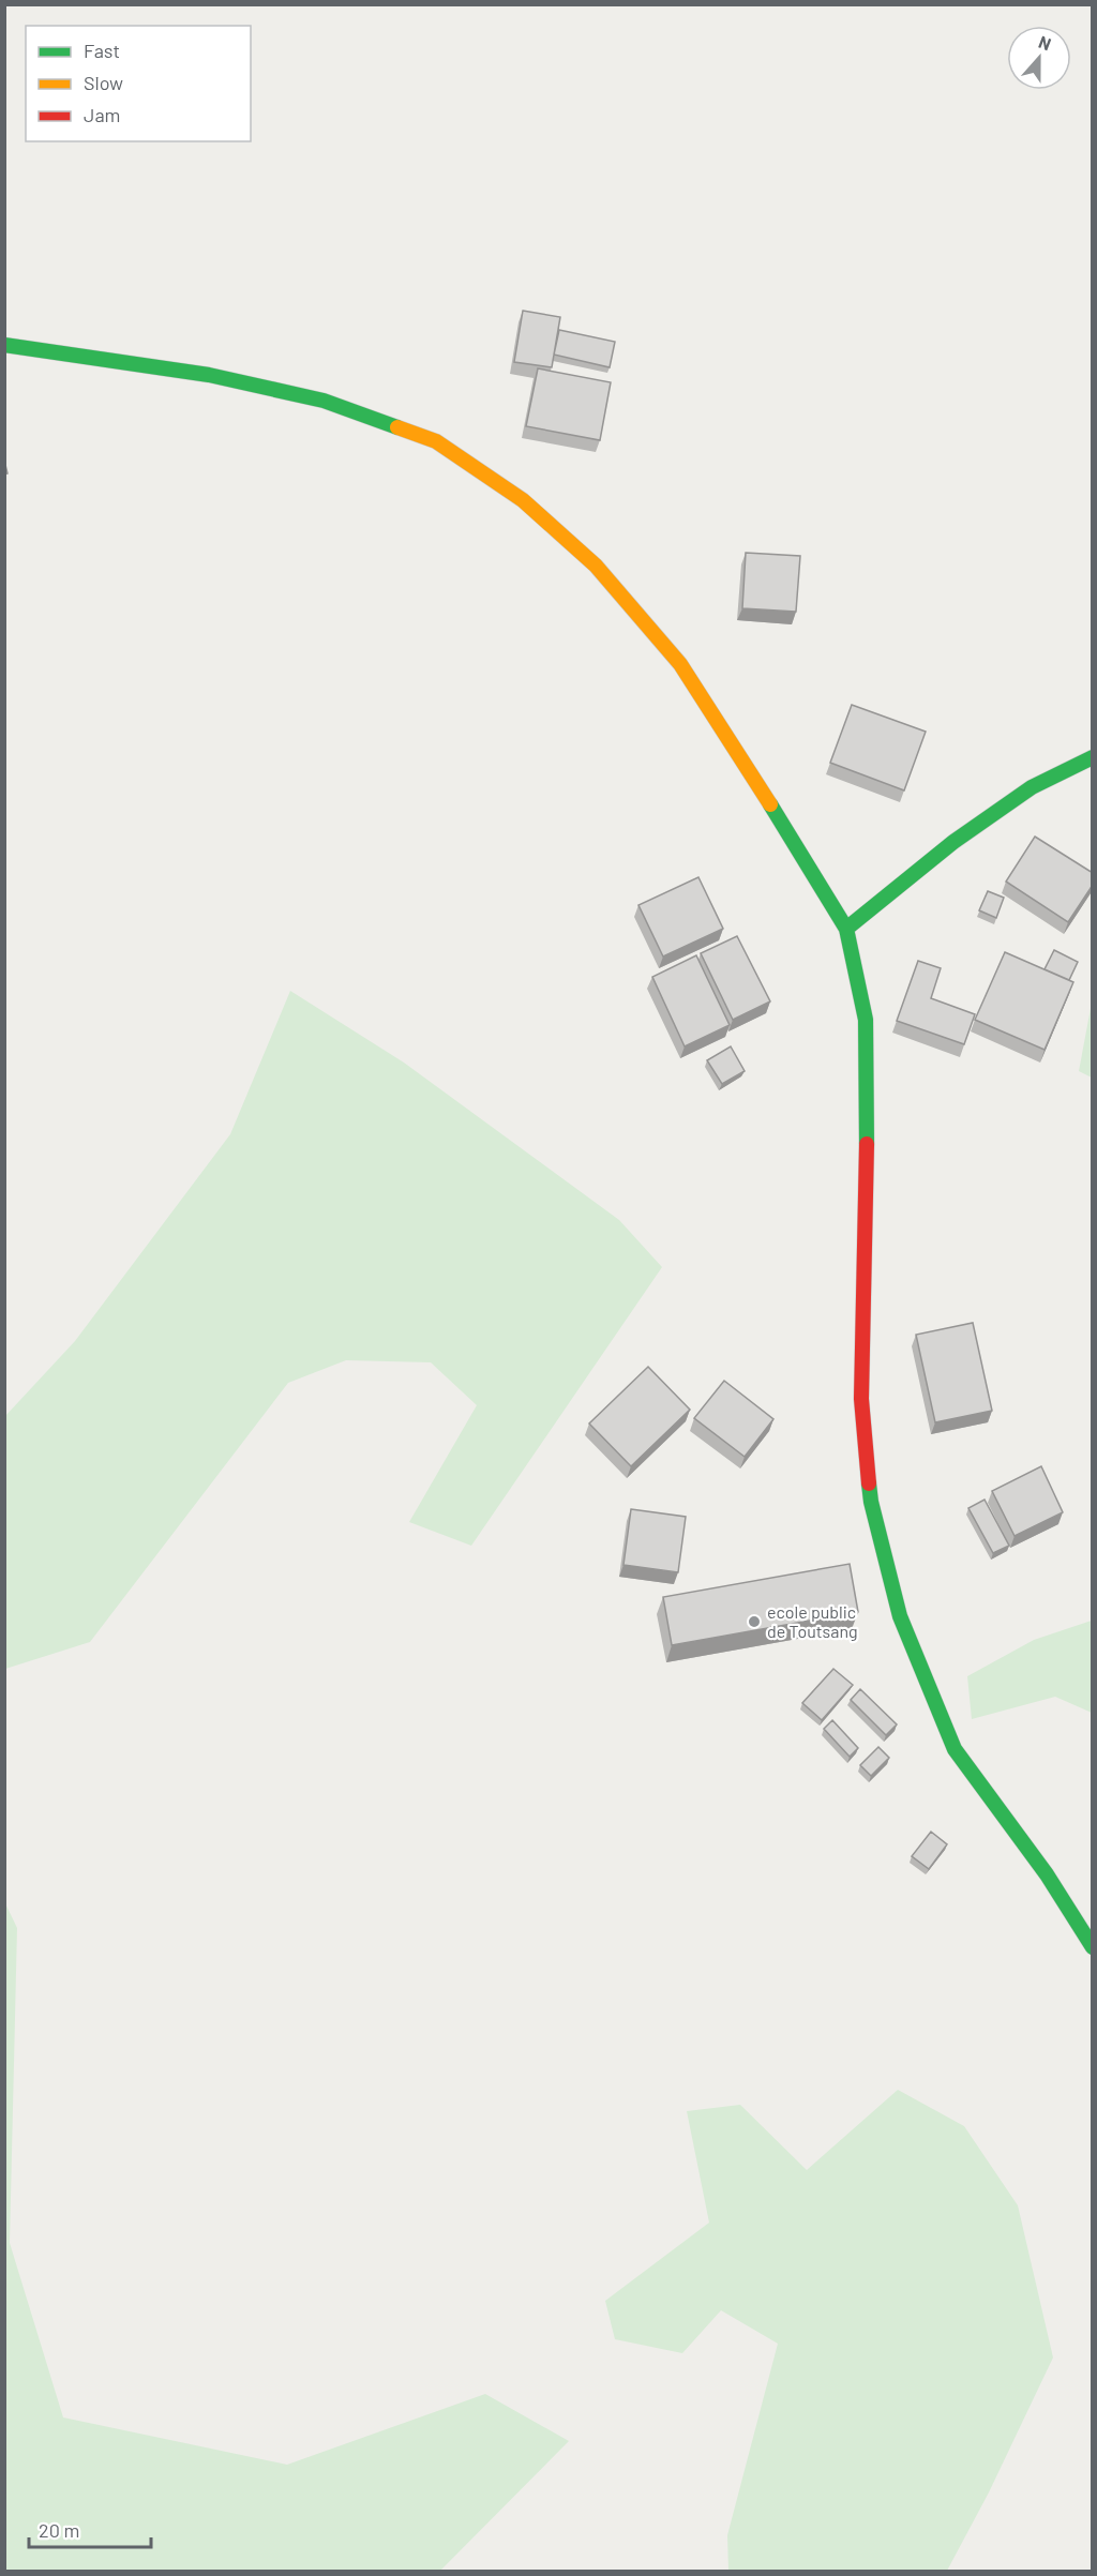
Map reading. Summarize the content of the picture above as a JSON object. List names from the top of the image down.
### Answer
{
  "places": ["ecole public de Toutsang"],
  "legend": ["Fast", "Slow", "Jam"],
  "scale_bar": "20 m",
  "north": "top"
}
